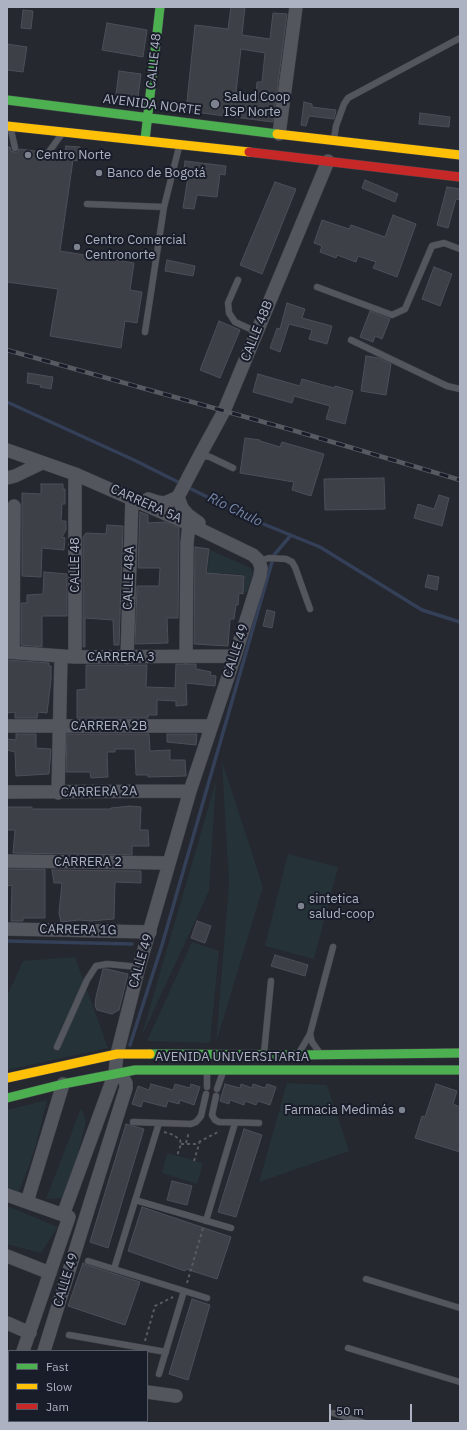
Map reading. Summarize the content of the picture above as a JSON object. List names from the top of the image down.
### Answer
{
  "streets": {
    "main road": ["CALLE 48", "AVENIDA NORTE", "AVENIDA UNIVERSITARIA"],
    "street": [
      "CALLE 48B",
      "CARRERA 5A",
      "CALLE 48A",
      "CALLE 49",
      "CARRERA 3",
      "CARRERA 2B",
      "CARRERA 2A",
      "CARRERA 2",
      "CARRERA 1G"
    ]
  },
  "crossings": [
    ["CALLE 48", "AVENIDA NORTE"],
    ["CALLE 48", "CARRERA 5A"],
    ["CALLE 48", "CARRERA 3"],
    ["CARRERA 5A", "CALLE 48A"],
    ["CARRERA 5A", "CALLE 49"],
    ["CALLE 48A", "CARRERA 3"],
    ["CALLE 49", "CARRERA 3"],
    ["CALLE 49", "CARRERA 2B"],
    ["CALLE 49", "CARRERA 2A"],
    ["CALLE 49", "CARRERA 2"],
    ["CALLE 49", "CARRERA 1G"],
    ["CALLE 49", "AVENIDA UNIVERSITARIA"]
  ],
  "water": ["Río Chulo"],
  "places": [
    "Salud Coop ISP Norte",
    "Centro Norte",
    "Banco de Bogotá",
    "Centro Comercial Centronorte",
    "sintetica salud-coop",
    "Farmacia Medimás"
  ],
  "legend": ["Fast", "Slow", "Jam"],
  "scale_bar": "50 m"
}
